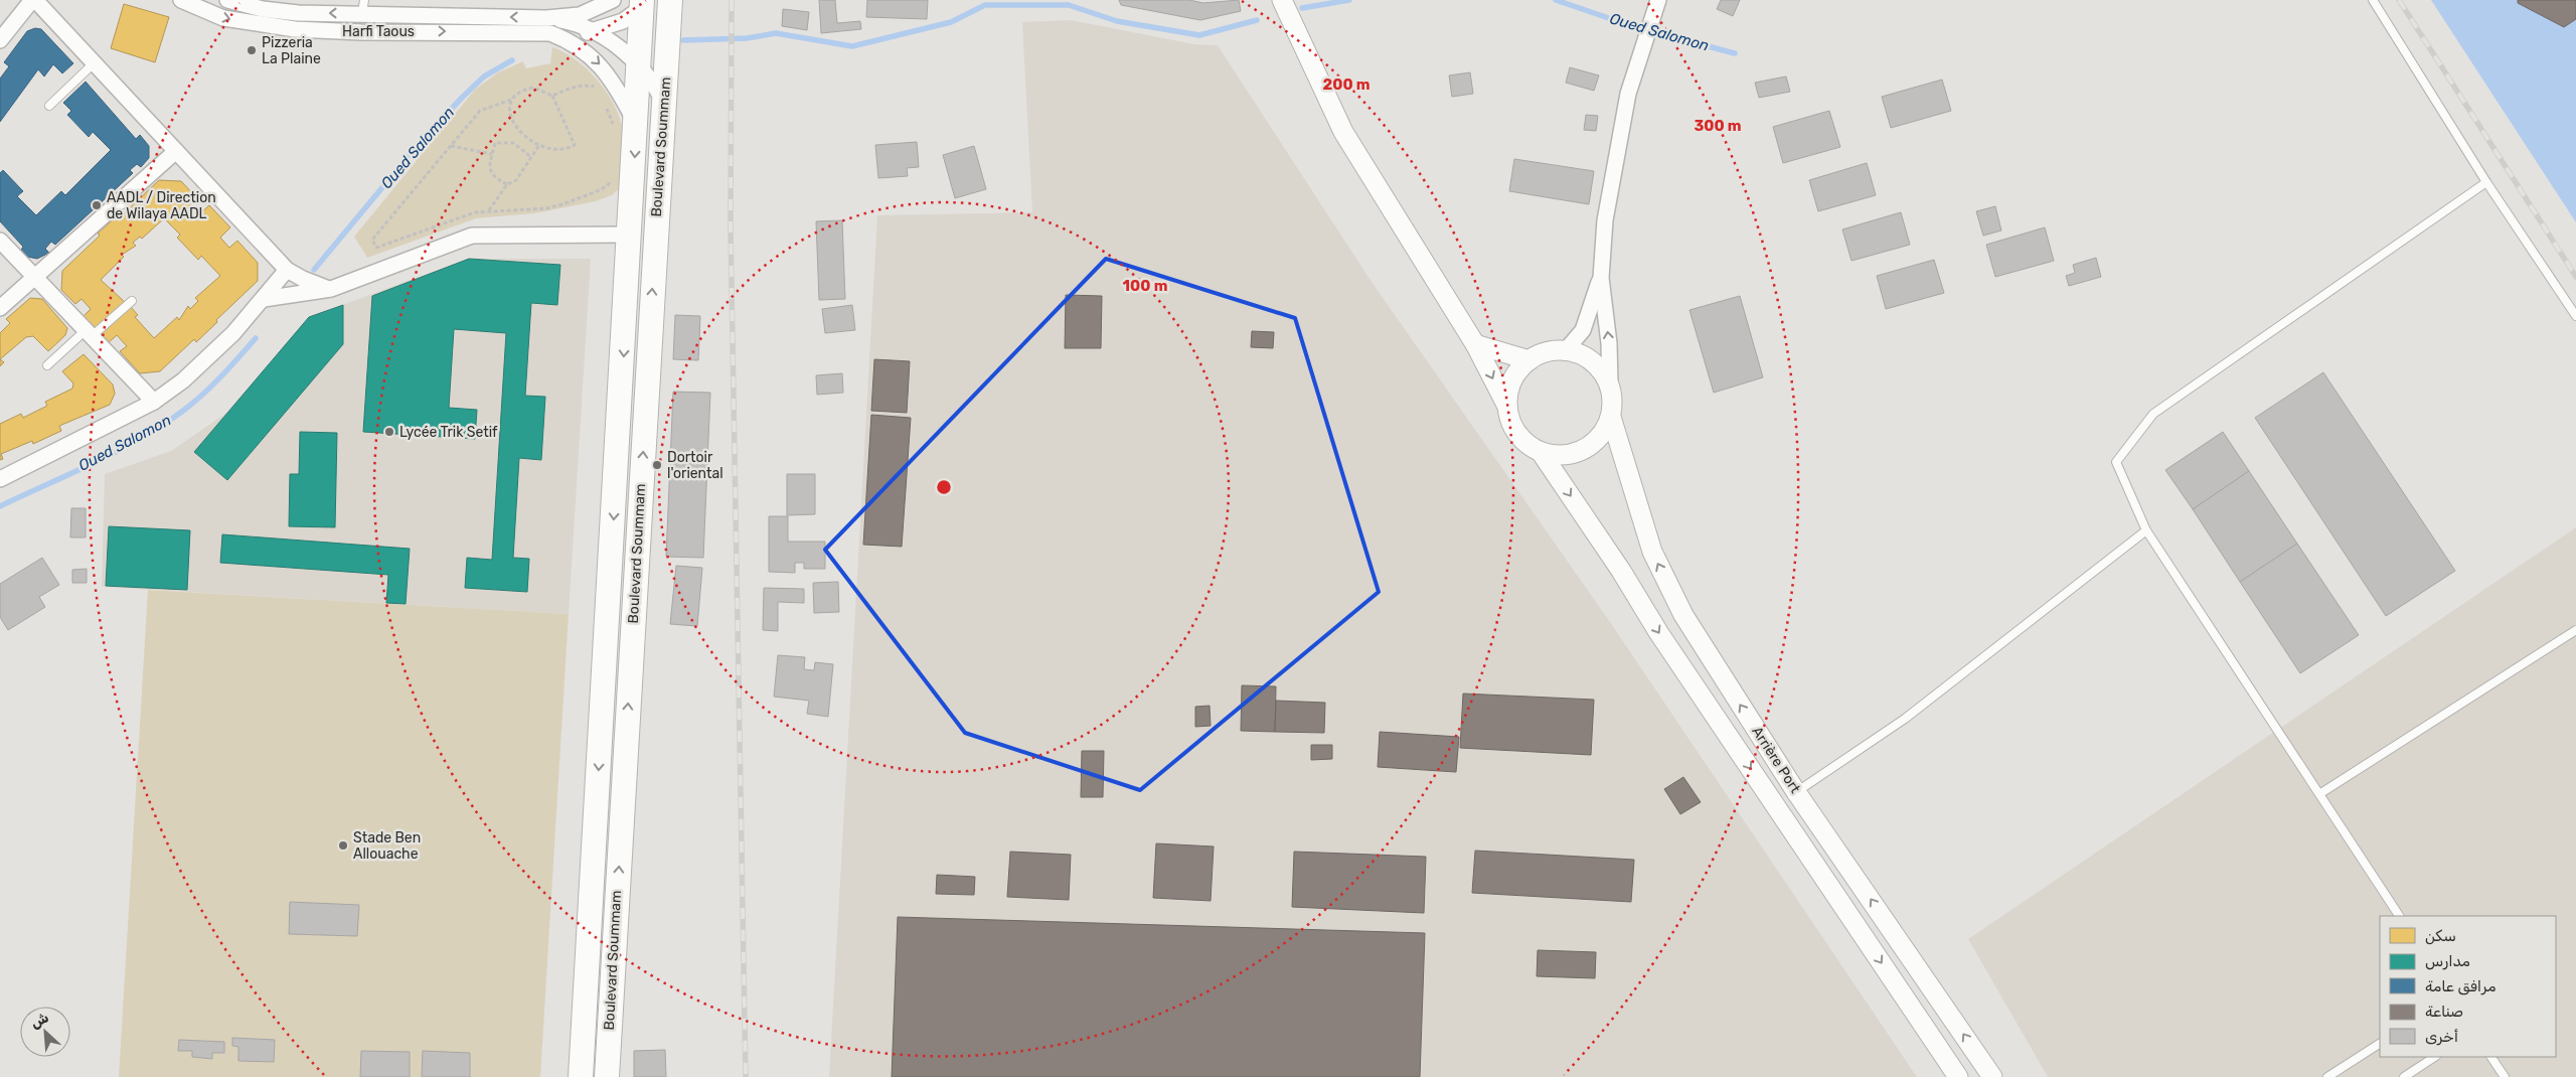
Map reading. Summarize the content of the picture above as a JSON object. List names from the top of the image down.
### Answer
{
  "streets": {
    "main road": ["Boulevard Soummam"],
    "street": ["Harfi Taous", "Arrière Port"]
  },
  "crossings": [
    ["Harfi Taous", "Boulevard Soummam"]
  ],
  "water": ["Oued Salomon"],
  "places": [
    "Pizzeria La Plaine",
    "AADL / Direction de Wilaya AADL",
    "Lycée Trik Setif",
    "Dortoir l'oriental",
    "Stade Ben Allouache"
  ],
  "legend": [
    "سكن",
    "مدارس",
    "مرافق عامة",
    "صناعة",
    "أخرى"
  ],
  "north": "top left",
  "rings": ["200 m", "300 m", "100 m"]
}
